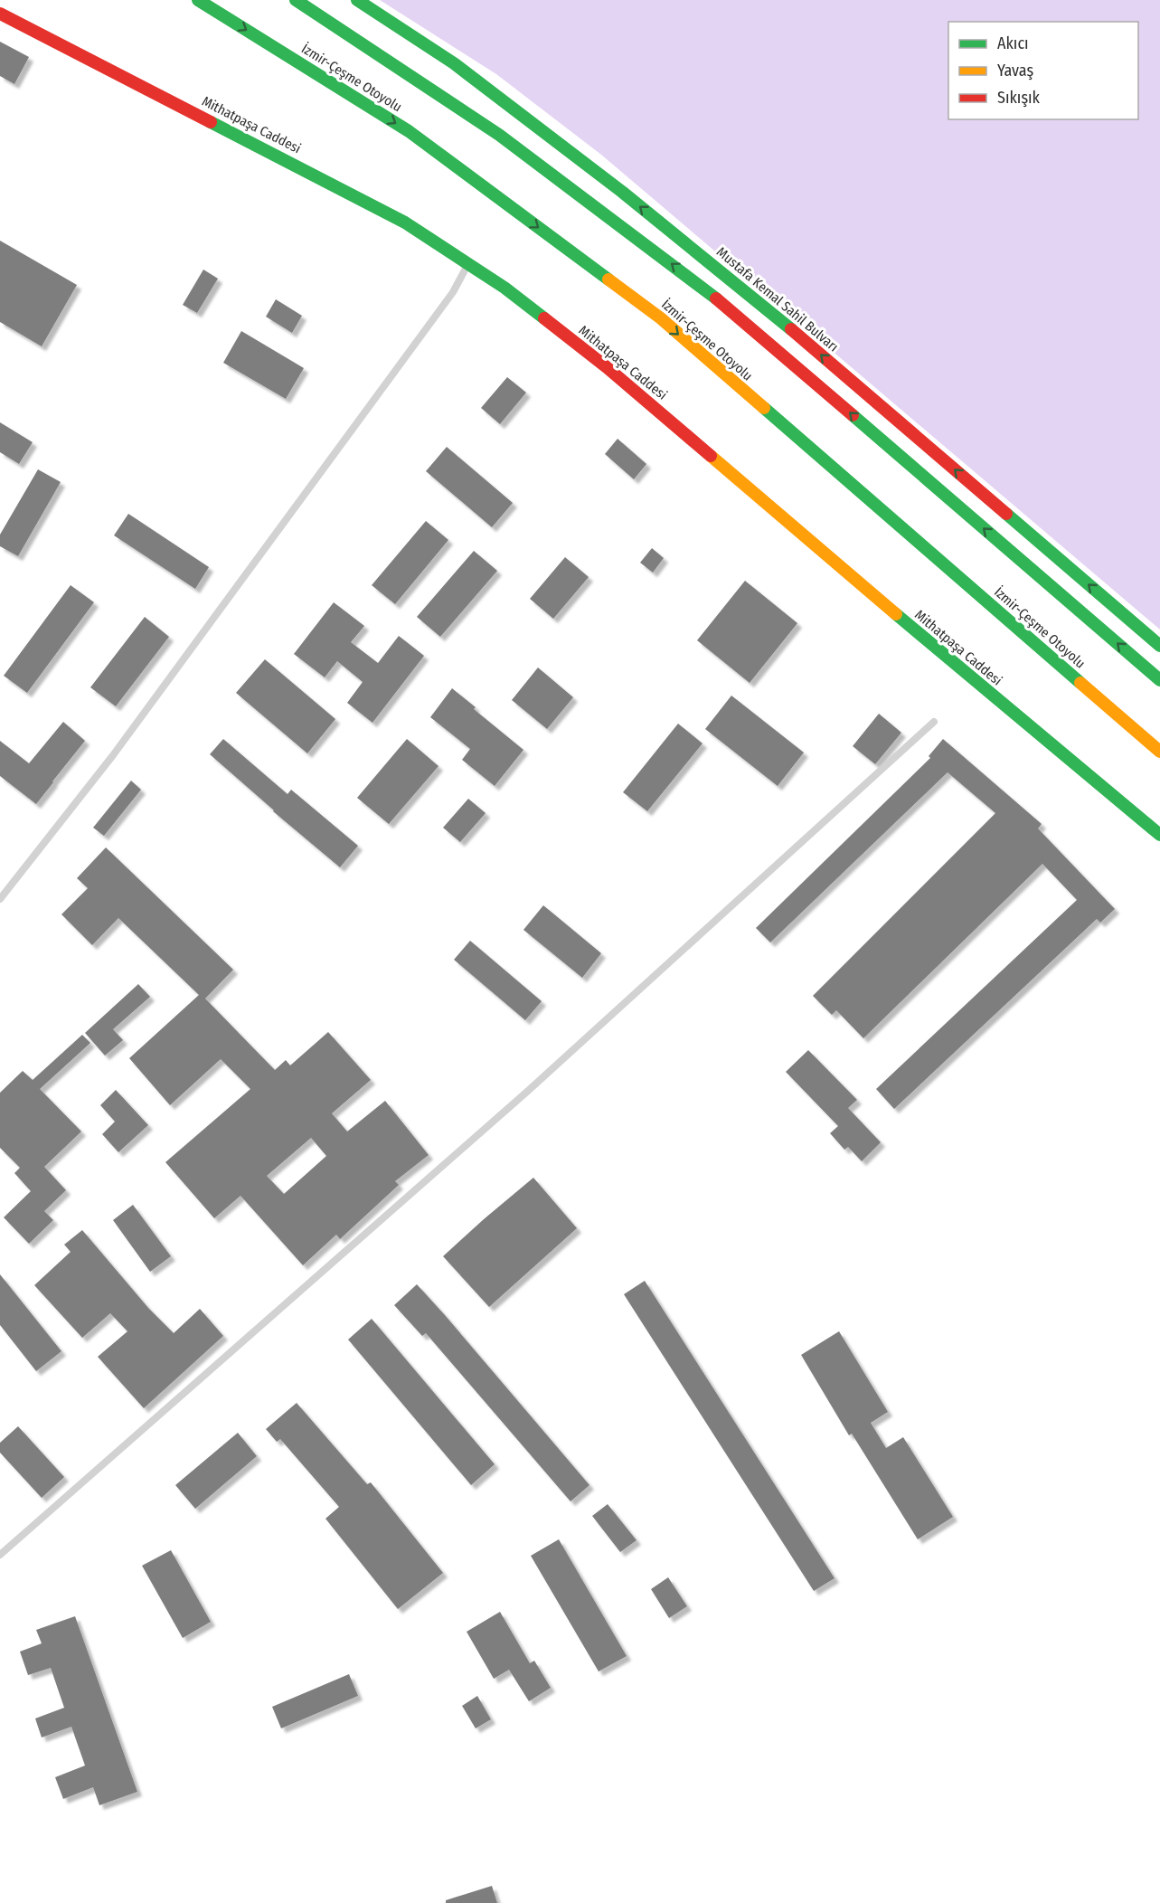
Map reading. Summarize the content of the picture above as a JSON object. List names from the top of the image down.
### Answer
{
  "streets": {
    "main road": ["İzmir-Çeşme Otoyolu", "Mithatpaşa Caddesi", "Mustafa Kemal Sahil Bulvarı"]
  },
  "legend": ["Akıcı", "Yavaş", "Sıkışık"]
}
